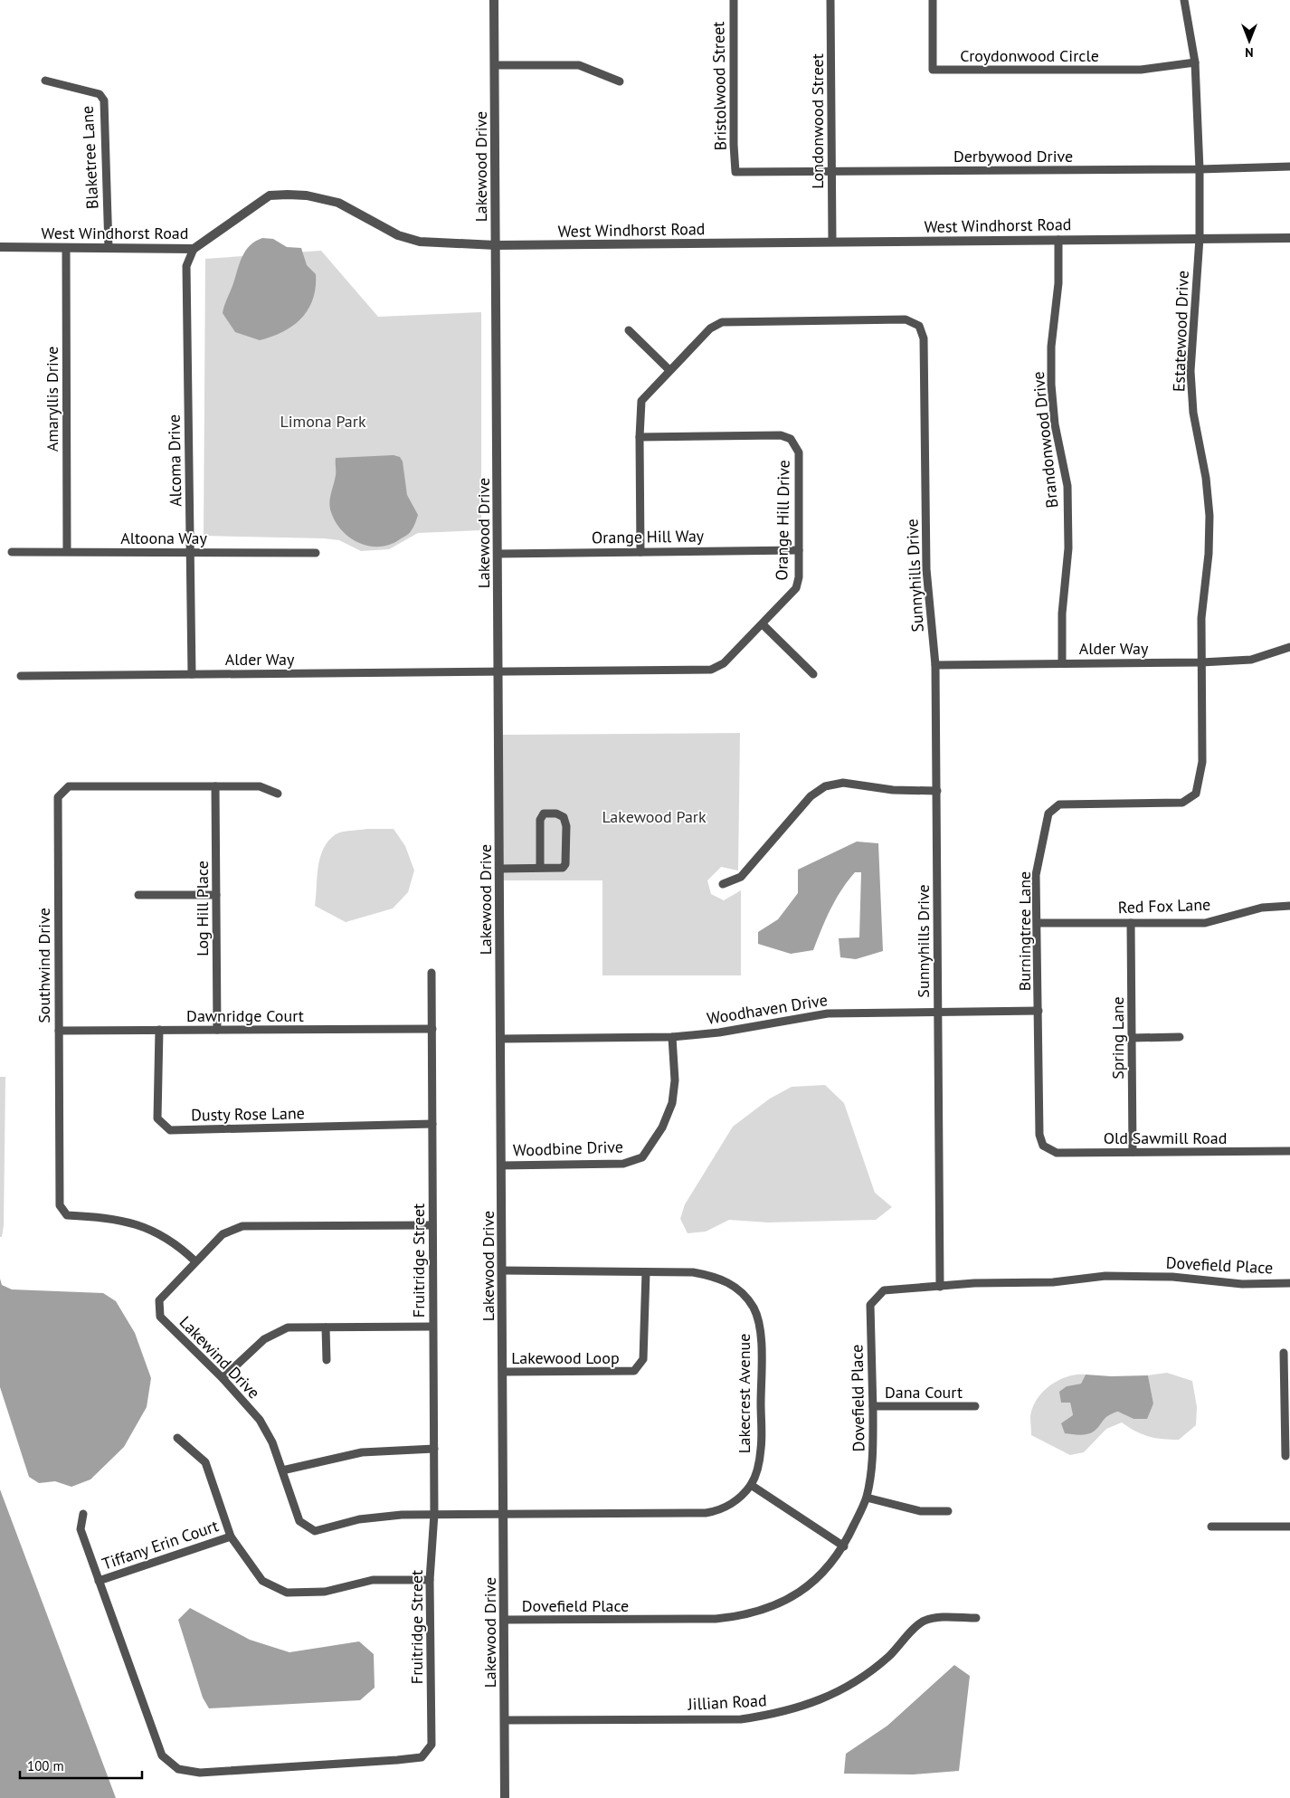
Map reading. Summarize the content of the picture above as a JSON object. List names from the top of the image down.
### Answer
{
  "streets": {
    "street": [
      "Croydonwood Circle",
      "Bristolwood Street",
      "Londonwood Street",
      "Derbywood Drive",
      "Blaketree Lane",
      "Lakewood Drive",
      "West Windhorst Road",
      "Estatewood Drive",
      "Amaryllis Drive",
      "Brandonwood Drive",
      "Alcoma Drive",
      "Orange Hill Drive",
      "Orange Hill Way",
      "Altoona Way",
      "Sunnyhills Drive",
      "Alder Way",
      "Red Fox Lane",
      "Log Hill Place",
      "Burningtree Lane",
      "Southwind Drive",
      "Woodhaven Drive",
      "Dawnridge Court",
      "Spring Lane",
      "Dusty Rose Lane",
      "Old Sawmill Road",
      "Woodbine Drive",
      "Fruitridge Street",
      "Dovefield Place",
      "Lakewind Drive",
      "Lakewood Loop",
      "Dana Court",
      "Lakecrest Avenue",
      "Tiffany Erin Court",
      "Jillian Road"
    ]
  },
  "crossings": [
    ["Croydonwood Circle", "Estatewood Drive"],
    ["Bristolwood Street", "Derbywood Drive"],
    ["Londonwood Street", "Derbywood Drive"],
    ["Londonwood Street", "West Windhorst Road"],
    ["Derbywood Drive", "Estatewood Drive"],
    ["Blaketree Lane", "West Windhorst Road"],
    ["Lakewood Drive", "West Windhorst Road"],
    ["Lakewood Drive", "Orange Hill Drive"],
    ["Lakewood Drive", "Orange Hill Way"],
    ["Lakewood Drive", "Alder Way"],
    ["Lakewood Drive", "Woodhaven Drive"],
    ["Lakewood Drive", "Woodbine Drive"],
    ["Lakewood Drive", "Dovefield Place"],
    ["Lakewood Drive", "Lakewind Drive"],
    ["Lakewood Drive", "Lakewood Loop"],
    ["Lakewood Drive", "Lakecrest Avenue"],
    ["Lakewood Drive", "Jillian Road"],
    ["West Windhorst Road", "Estatewood Drive"],
    ["West Windhorst Road", "Amaryllis Drive"],
    ["West Windhorst Road", "Brandonwood Drive"],
    ["West Windhorst Road", "Alcoma Drive"],
    ["Estatewood Drive", "Alder Way"],
    ["Estatewood Drive", "Burningtree Lane"],
    ["Amaryllis Drive", "Altoona Way"],
    ["Brandonwood Drive", "Alder Way"],
    ["Alcoma Drive", "Altoona Way"],
    ["Alcoma Drive", "Alder Way"],
    ["Orange Hill Drive", "Orange Hill Way"],
    ["Orange Hill Drive", "Sunnyhills Drive"],
    ["Orange Hill Drive", "Alder Way"],
    ["Orange Hill Way", "Sunnyhills Drive"],
    ["Sunnyhills Drive", "Alder Way"],
    ["Sunnyhills Drive", "Woodhaven Drive"],
    ["Sunnyhills Drive", "Dovefield Place"],
    ["Alder Way", "Burningtree Lane"],
    ["Red Fox Lane", "Burningtree Lane"],
    ["Red Fox Lane", "Spring Lane"],
    ["Log Hill Place", "Southwind Drive"],
    ["Log Hill Place", "Dawnridge Court"],
    ["Burningtree Lane", "Woodhaven Drive"],
    ["Burningtree Lane", "Old Sawmill Road"],
    ["Southwind Drive", "Dawnridge Court"],
    ["Southwind Drive", "Lakewind Drive"],
    ["Woodhaven Drive", "Woodbine Drive"],
    ["Dawnridge Court", "Dusty Rose Lane"],
    ["Dawnridge Court", "Fruitridge Street"],
    ["Spring Lane", "Old Sawmill Road"],
    ["Dusty Rose Lane", "Fruitridge Street"],
    ["Fruitridge Street", "Lakewind Drive"],
    ["Fruitridge Street", "Tiffany Erin Court"],
    ["Dovefield Place", "Dana Court"],
    ["Lakewind Drive", "Lakecrest Avenue"],
    ["Lakewood Loop", "Lakecrest Avenue"]
  ],
  "parks": ["Limona Park", "Lakewood Park"],
  "scale_bar": "100 m",
  "north": "bottom"
}
